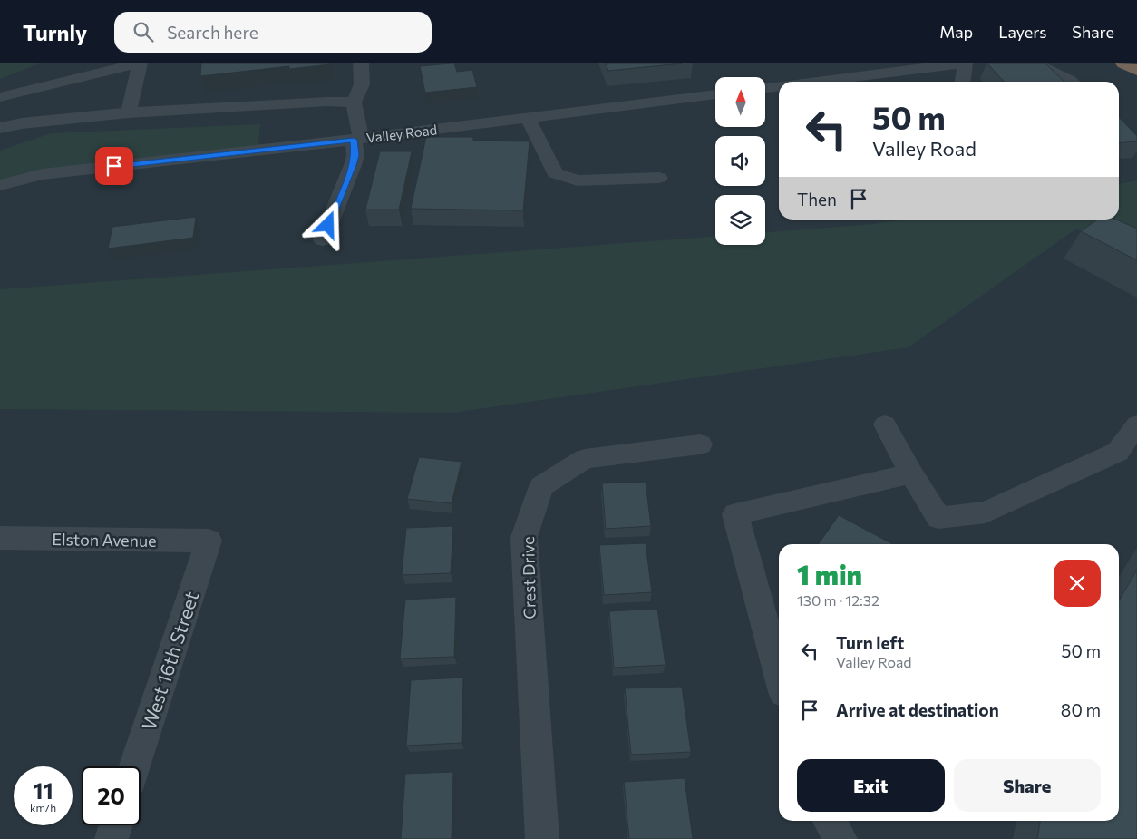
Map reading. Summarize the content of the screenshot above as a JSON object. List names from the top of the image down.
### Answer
{
  "streets": {
    "street": [
      "Valley Road",
      "Elston Avenue",
      "Crest Drive",
      "West 16th Street"
    ]
  },
  "crossings": [
    ["Elston Avenue", "West 16th Street"]
  ],
  "north": "top",
  "page": {
    "header": "Turnly",
    "search": "Search here",
    "nav": ["Map", "Layers", "Share"],
    "turn": ["50 m", "Valley Road"],
    "then": "Then",
    "heading": ["1 min", "130 m · 12:32"],
    "list": [
      {
        "name": "Turn left",
        "note": "Valley Road",
        "value": "50 m"
      },
      {
        "name": "Arrive at destination",
        "value": "80 m"
      }
    ],
    "buttons": ["Exit", "Share"],
    "speed": "11 km/h",
    "limit": "20"
  }
}
